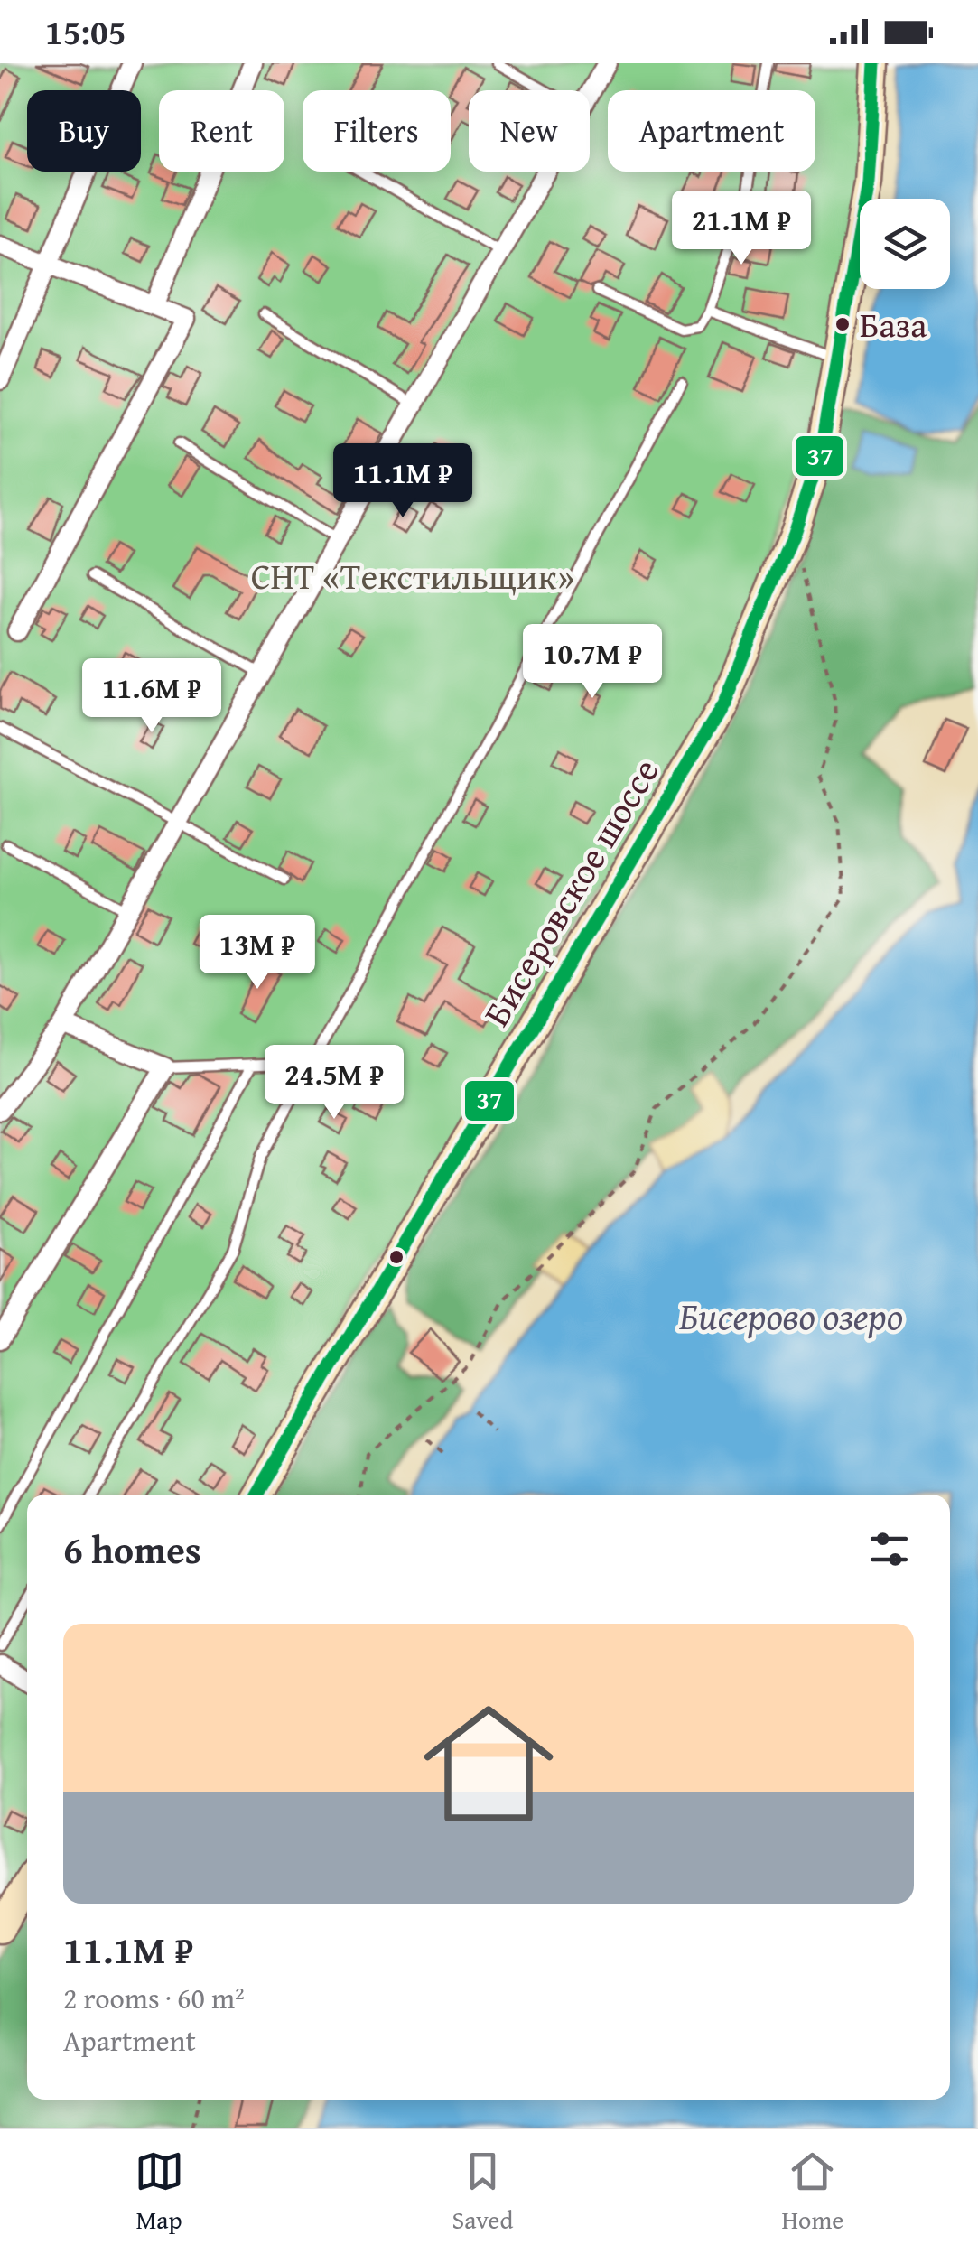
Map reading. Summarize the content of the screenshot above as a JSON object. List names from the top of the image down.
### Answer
{
  "streets": {
    "main road": ["Бисеровское шоссе"]
  },
  "water": ["Бисерово озеро"],
  "parks": ["СНТ «Текстильщик»"],
  "places": ["База"],
  "lines": ["transit line 37"],
  "page": {
    "status": "15:05",
    "chip": [
      "Buy",
      "Rent",
      "Filters",
      "New",
      "Apartment"
    ],
    "price": [
      "21.1M ₽",
      "11.1M ₽",
      "10.7M ₽",
      "11.6M ₽",
      "13M ₽",
      "24.5M ₽"
    ],
    "heading": "6 homes",
    "list": [
      {
        "name": "11.1M ₽",
        "note": "2 rooms · 60 m² · Apartment"
      }
    ],
    "tabs": ["Map", "Saved", "Home"]
  }
}
